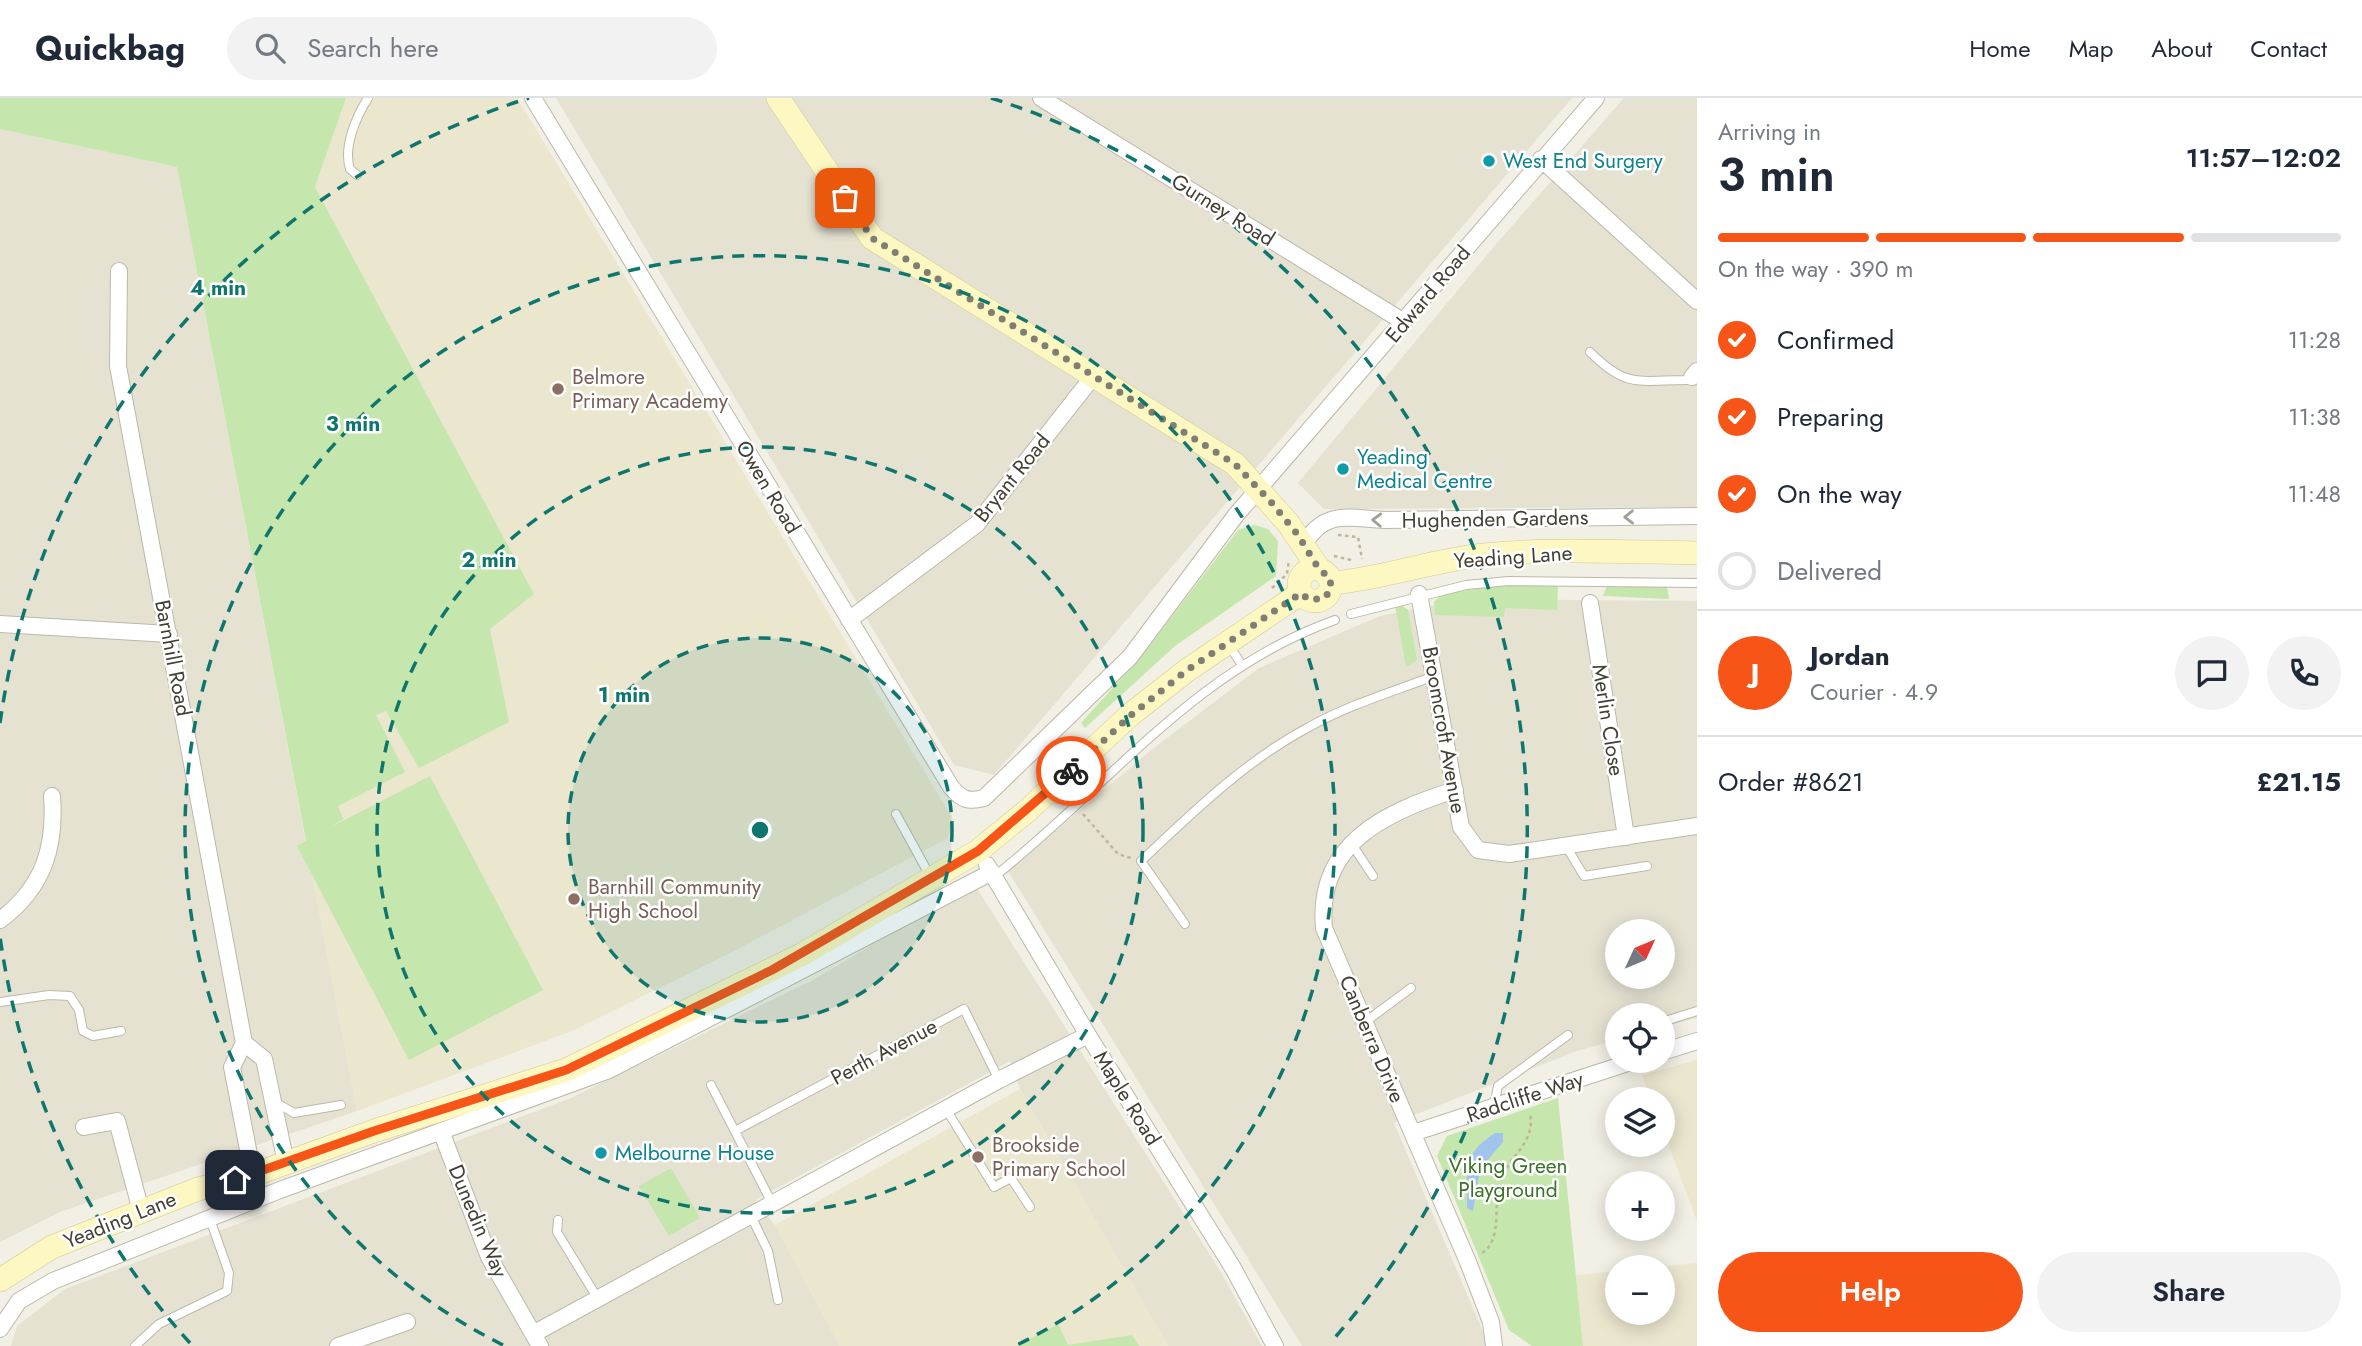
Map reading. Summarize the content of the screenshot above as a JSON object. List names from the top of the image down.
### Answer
{
  "streets": {
    "street": [
      "Gurney Road",
      "Edward Road",
      "Bryant Road",
      "Owen Road",
      "Hughenden Gardens",
      "Yeading Lane",
      "Barnhill Road",
      "Merlin Close",
      "Broomcroft Avenue",
      "Canberra Drive",
      "Radcliffe Way",
      "Maple Road",
      "Dunedin Way"
    ],
    "lane": ["Perth Avenue"]
  },
  "crossings": [
    ["Gurney Road", "Edward Road"],
    ["Edward Road", "Owen Road"],
    ["Bryant Road", "Owen Road"],
    ["Yeading Lane", "Barnhill Road"],
    ["Yeading Lane", "Maple Road"],
    ["Merlin Close", "Broomcroft Avenue"],
    ["Broomcroft Avenue", "Canberra Drive"],
    ["Canberra Drive", "Radcliffe Way"]
  ],
  "one_way": ["Hughenden Gardens"],
  "parks": ["Viking Green Playground"],
  "places": [
    "West End Surgery",
    "Belmore Primary Academy",
    "Yeading Medical Centre",
    "Barnhill Community High School",
    "Melbourne House",
    "Brookside Primary School"
  ],
  "north": "top right",
  "page": {
    "header": "Quickbag",
    "search": "Search here",
    "nav": [
      "Home",
      "Map",
      "About",
      "Contact"
    ],
    "heading": ["3 min", "Arriving in", "11:57–12:02"],
    "panel": [
      "Jordan",
      "Courier · 4.9",
      "Order #8621",
      "£21.15"
    ],
    "bar": "On the way · 390 m",
    "list": [
      ["Confirmed", "11:28"],
      ["Preparing", "11:38"],
      ["On the way", "11:48"],
      "Delivered"
    ],
    "round": "J",
    "map_buttons": ["+", "−"],
    "buttons": ["Help", "Share"]
  },
  "rings": [
    "4 min",
    "3 min",
    "2 min",
    "1 min"
  ]
}
